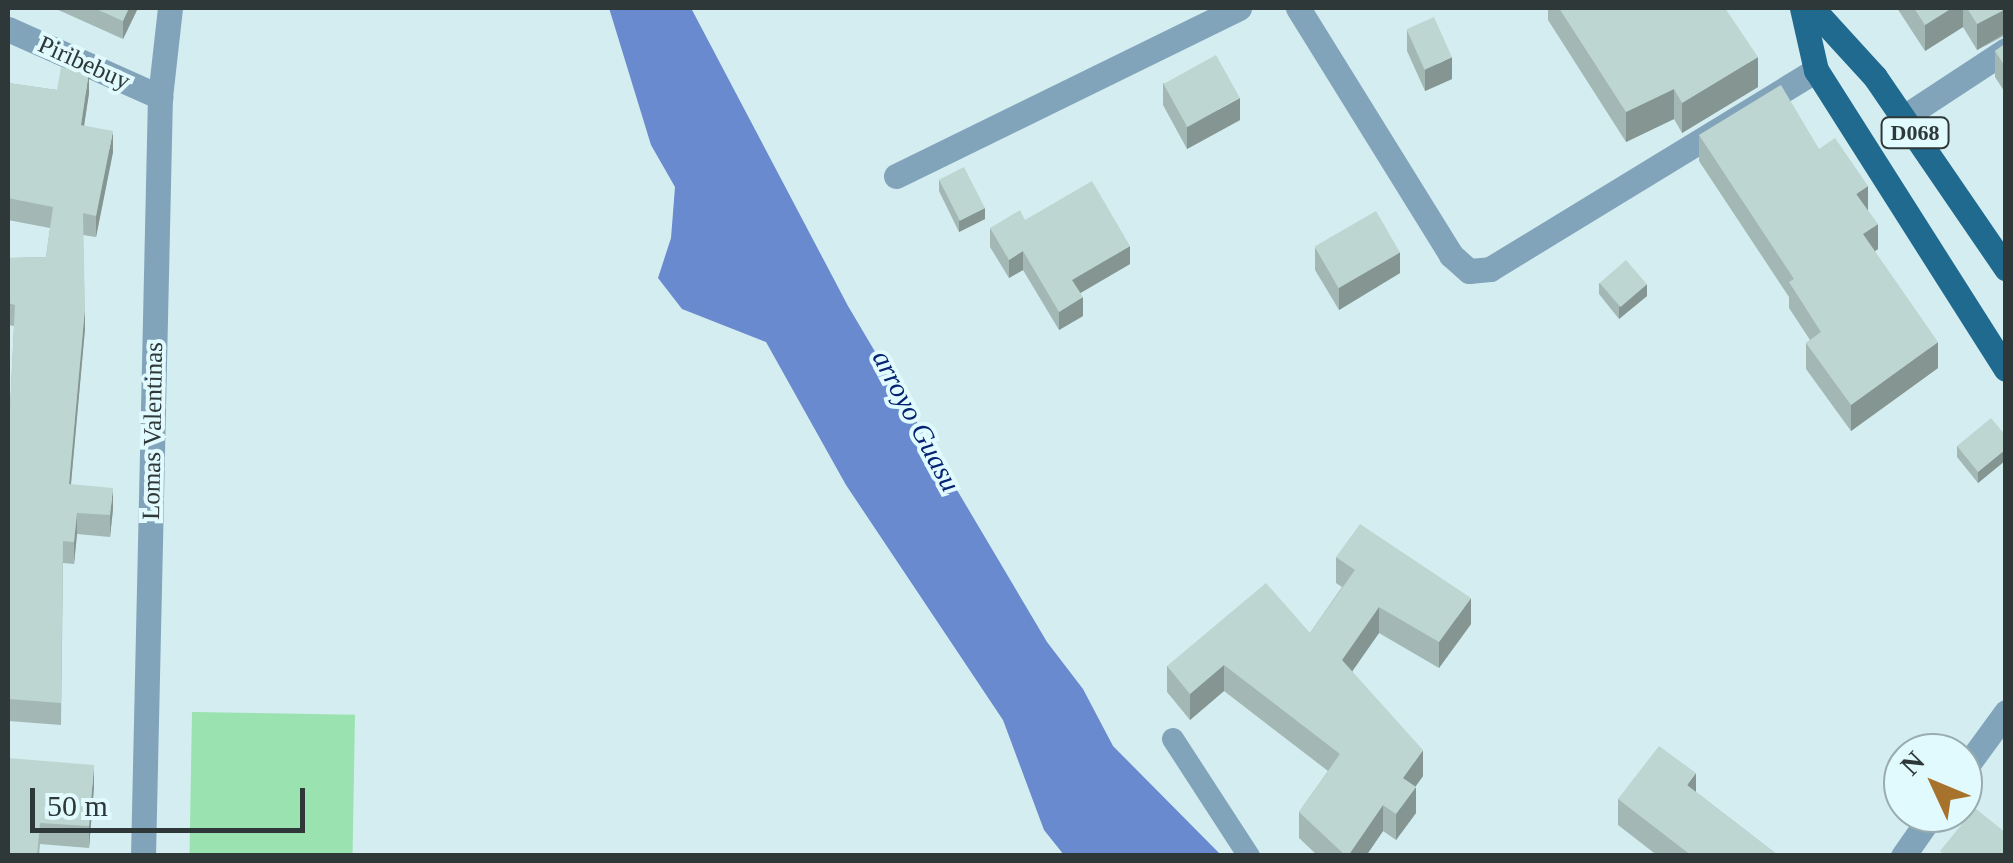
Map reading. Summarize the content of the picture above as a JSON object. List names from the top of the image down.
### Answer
{
  "streets": {
    "main road": ["D068"],
    "street": ["Piribebuy", "Lomas Valentinas"]
  },
  "crossings": [
    ["Piribebuy", "Lomas Valentinas"]
  ],
  "water": ["arroyo Guasu"],
  "scale_bar": "50 m",
  "north": "top left"
}
